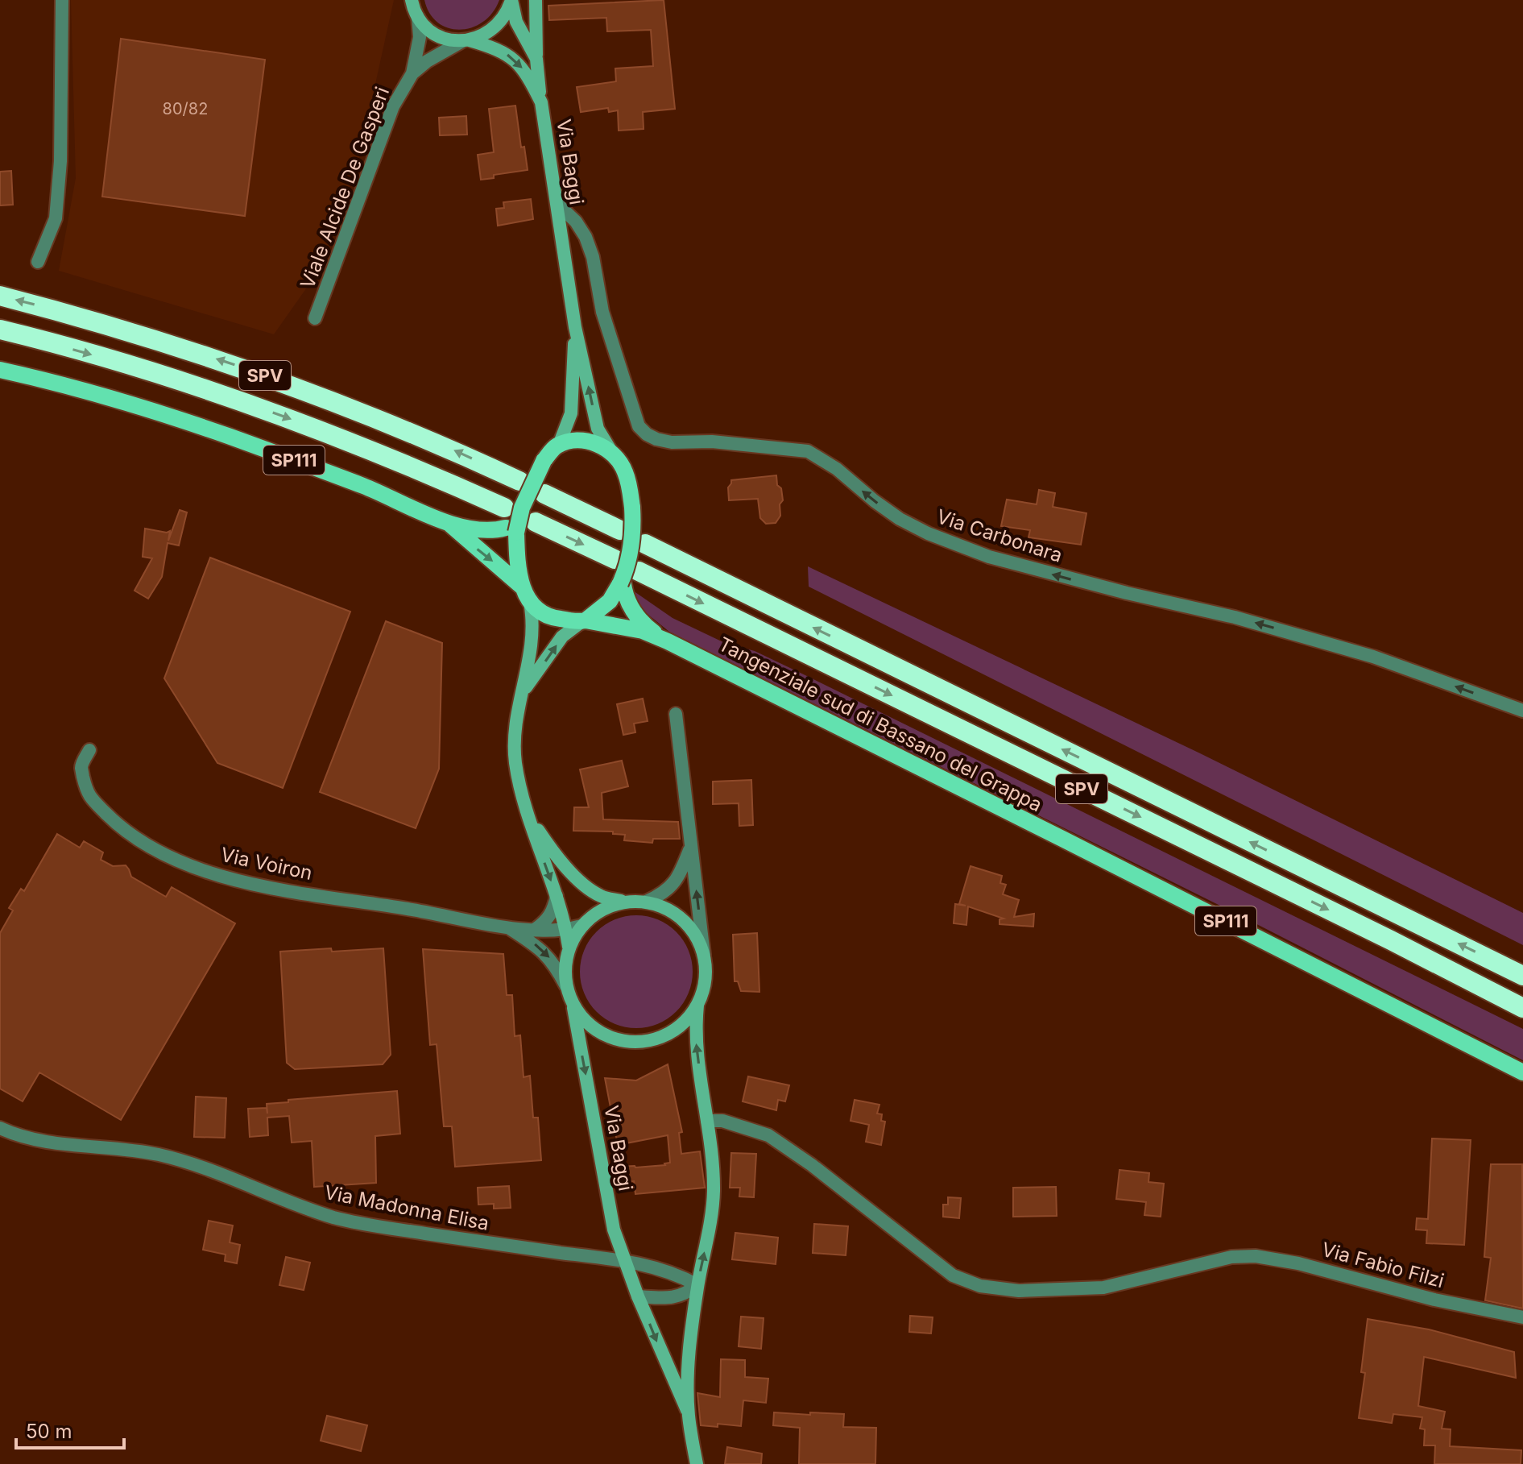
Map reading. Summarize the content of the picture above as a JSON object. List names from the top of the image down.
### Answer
{
  "streets": {
    "highway": ["SPV"],
    "main road": [
      "Via Baggi",
      "Viale Alcide De Gasperi",
      "SP111",
      "Tangenziale sud di Bassano del Grappa"
    ],
    "street": [
      "Via Carbonara",
      "Via Voiron",
      "Via Madonna Elisa",
      "Via Fabio Filzi"
    ]
  },
  "crossings": [
    ["Via Baggi", "Viale Alcide De Gasperi"],
    ["Via Baggi", "SPV"],
    ["Via Baggi", "SP111"],
    ["Via Baggi", "Via Carbonara"],
    ["Via Baggi", "Tangenziale sud di Bassano del Grappa"],
    ["Via Baggi", "Via Voiron"],
    ["Via Baggi", "Via Madonna Elisa"],
    ["Via Baggi", "Via Fabio Filzi"],
    ["SPV", "SP111"],
    ["SPV", "Tangenziale sud di Bassano del Grappa"],
    ["SP111", "Tangenziale sud di Bassano del Grappa"]
  ],
  "one_way": ["Via Carbonara"],
  "house_numbers": ["80/82"],
  "scale_bar": "50 m"
}
